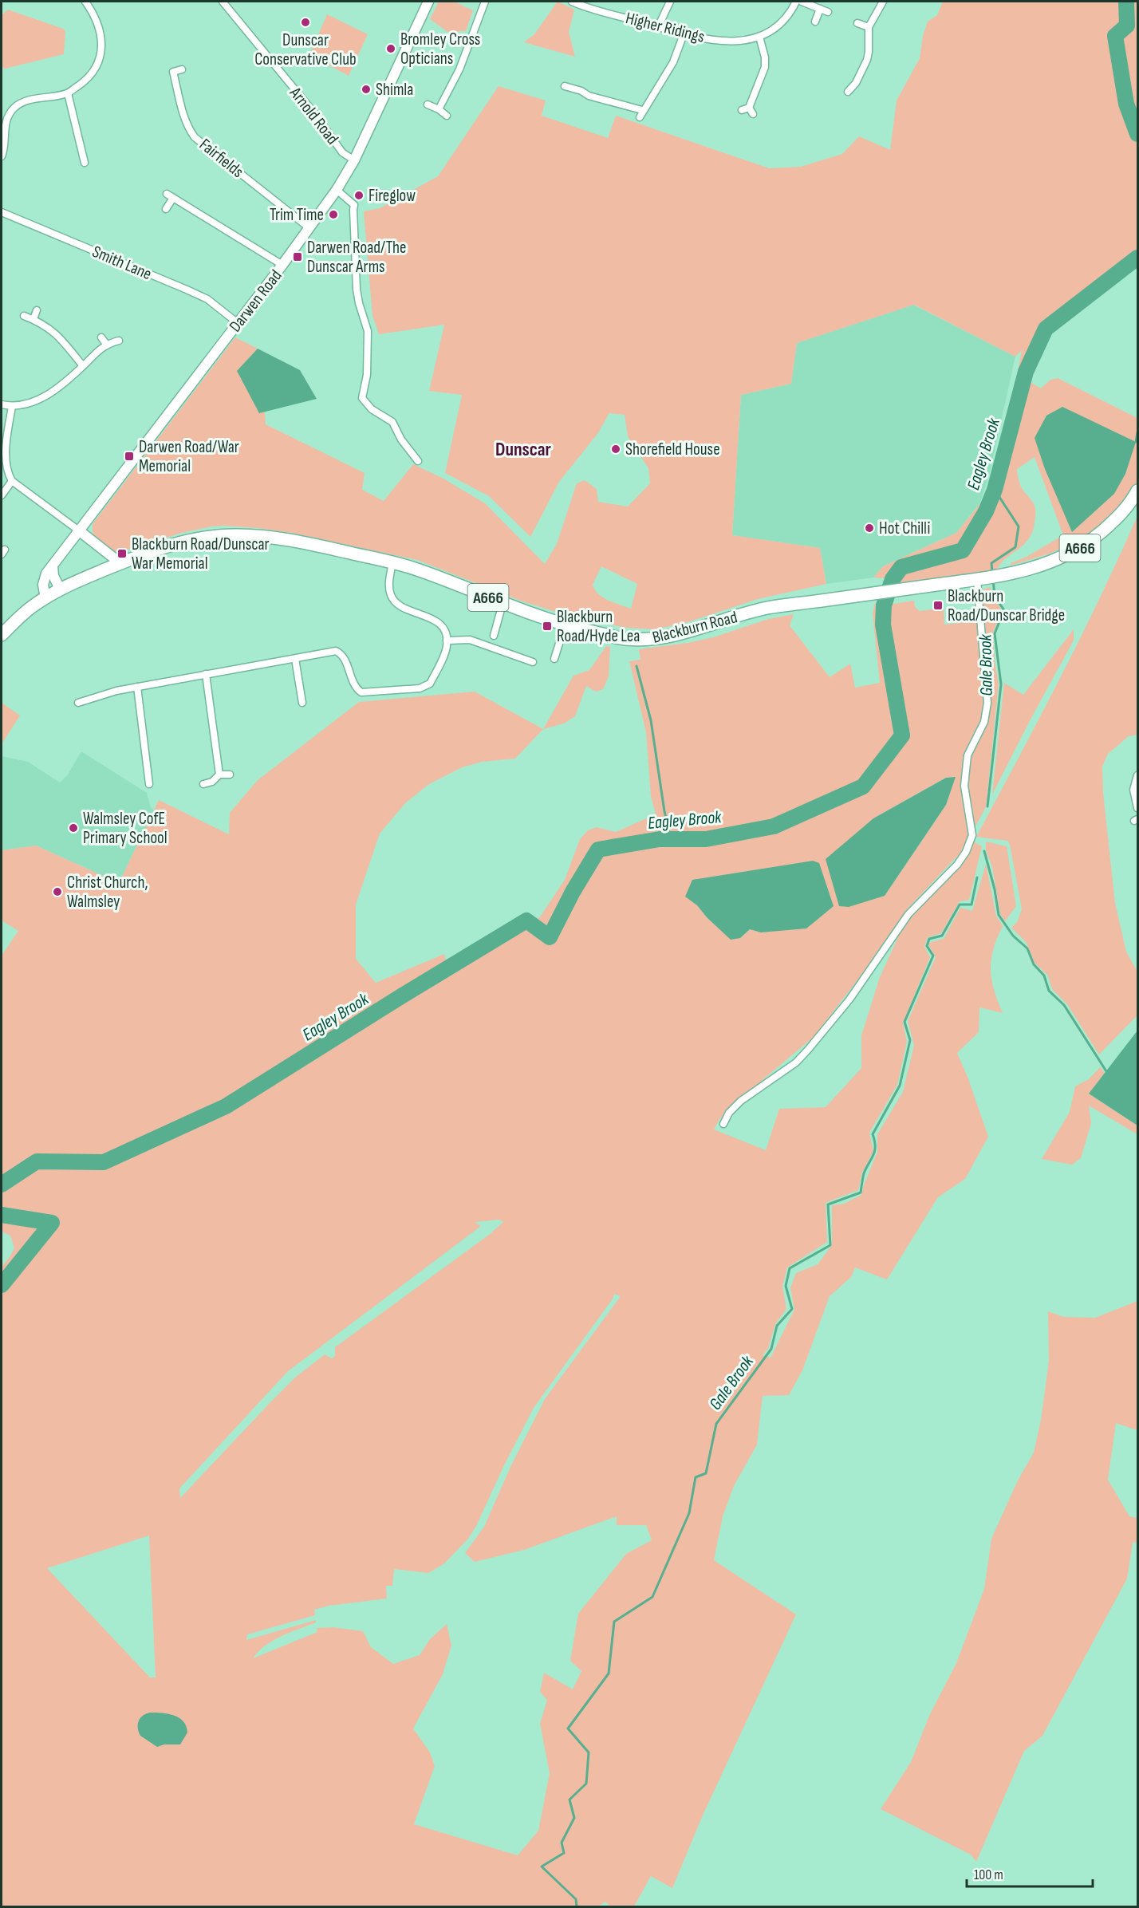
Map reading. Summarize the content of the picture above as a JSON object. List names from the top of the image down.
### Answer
{
  "streets": {
    "highway": ["A666", "Blackburn Road"],
    "main road": ["Darwen Road"],
    "street": [
      "Higher Ridings",
      "Arnold Road",
      "Fairfields",
      "Smith Lane"
    ]
  },
  "crossings": [
    ["Arnold Road", "Darwen Road"],
    ["Fairfields", "Darwen Road"],
    ["Smith Lane", "Darwen Road"],
    ["Darwen Road", "Blackburn Road"]
  ],
  "districts": ["Dunscar"],
  "water": ["Eagley Brook", "Gale Brook"],
  "places": {
    "other": [
      "Dunscar Conservative Club",
      "Bromley Cross Opticians",
      "Shimla",
      "Fireglow",
      "Trim Time",
      "Shorefield House",
      "Hot Chilli",
      "Walmsley CofE Primary School",
      "Christ Church, Walmsley"
    ],
    "transit": [
      "Darwen Road/The Dunscar Arms",
      "Darwen Road/War Memorial",
      "Blackburn Road/Dunscar War Memorial",
      "Blackburn Road/Dunscar Bridge",
      "Blackburn Road/Hyde Lea"
    ]
  },
  "scale_bar": "100 m"
}
